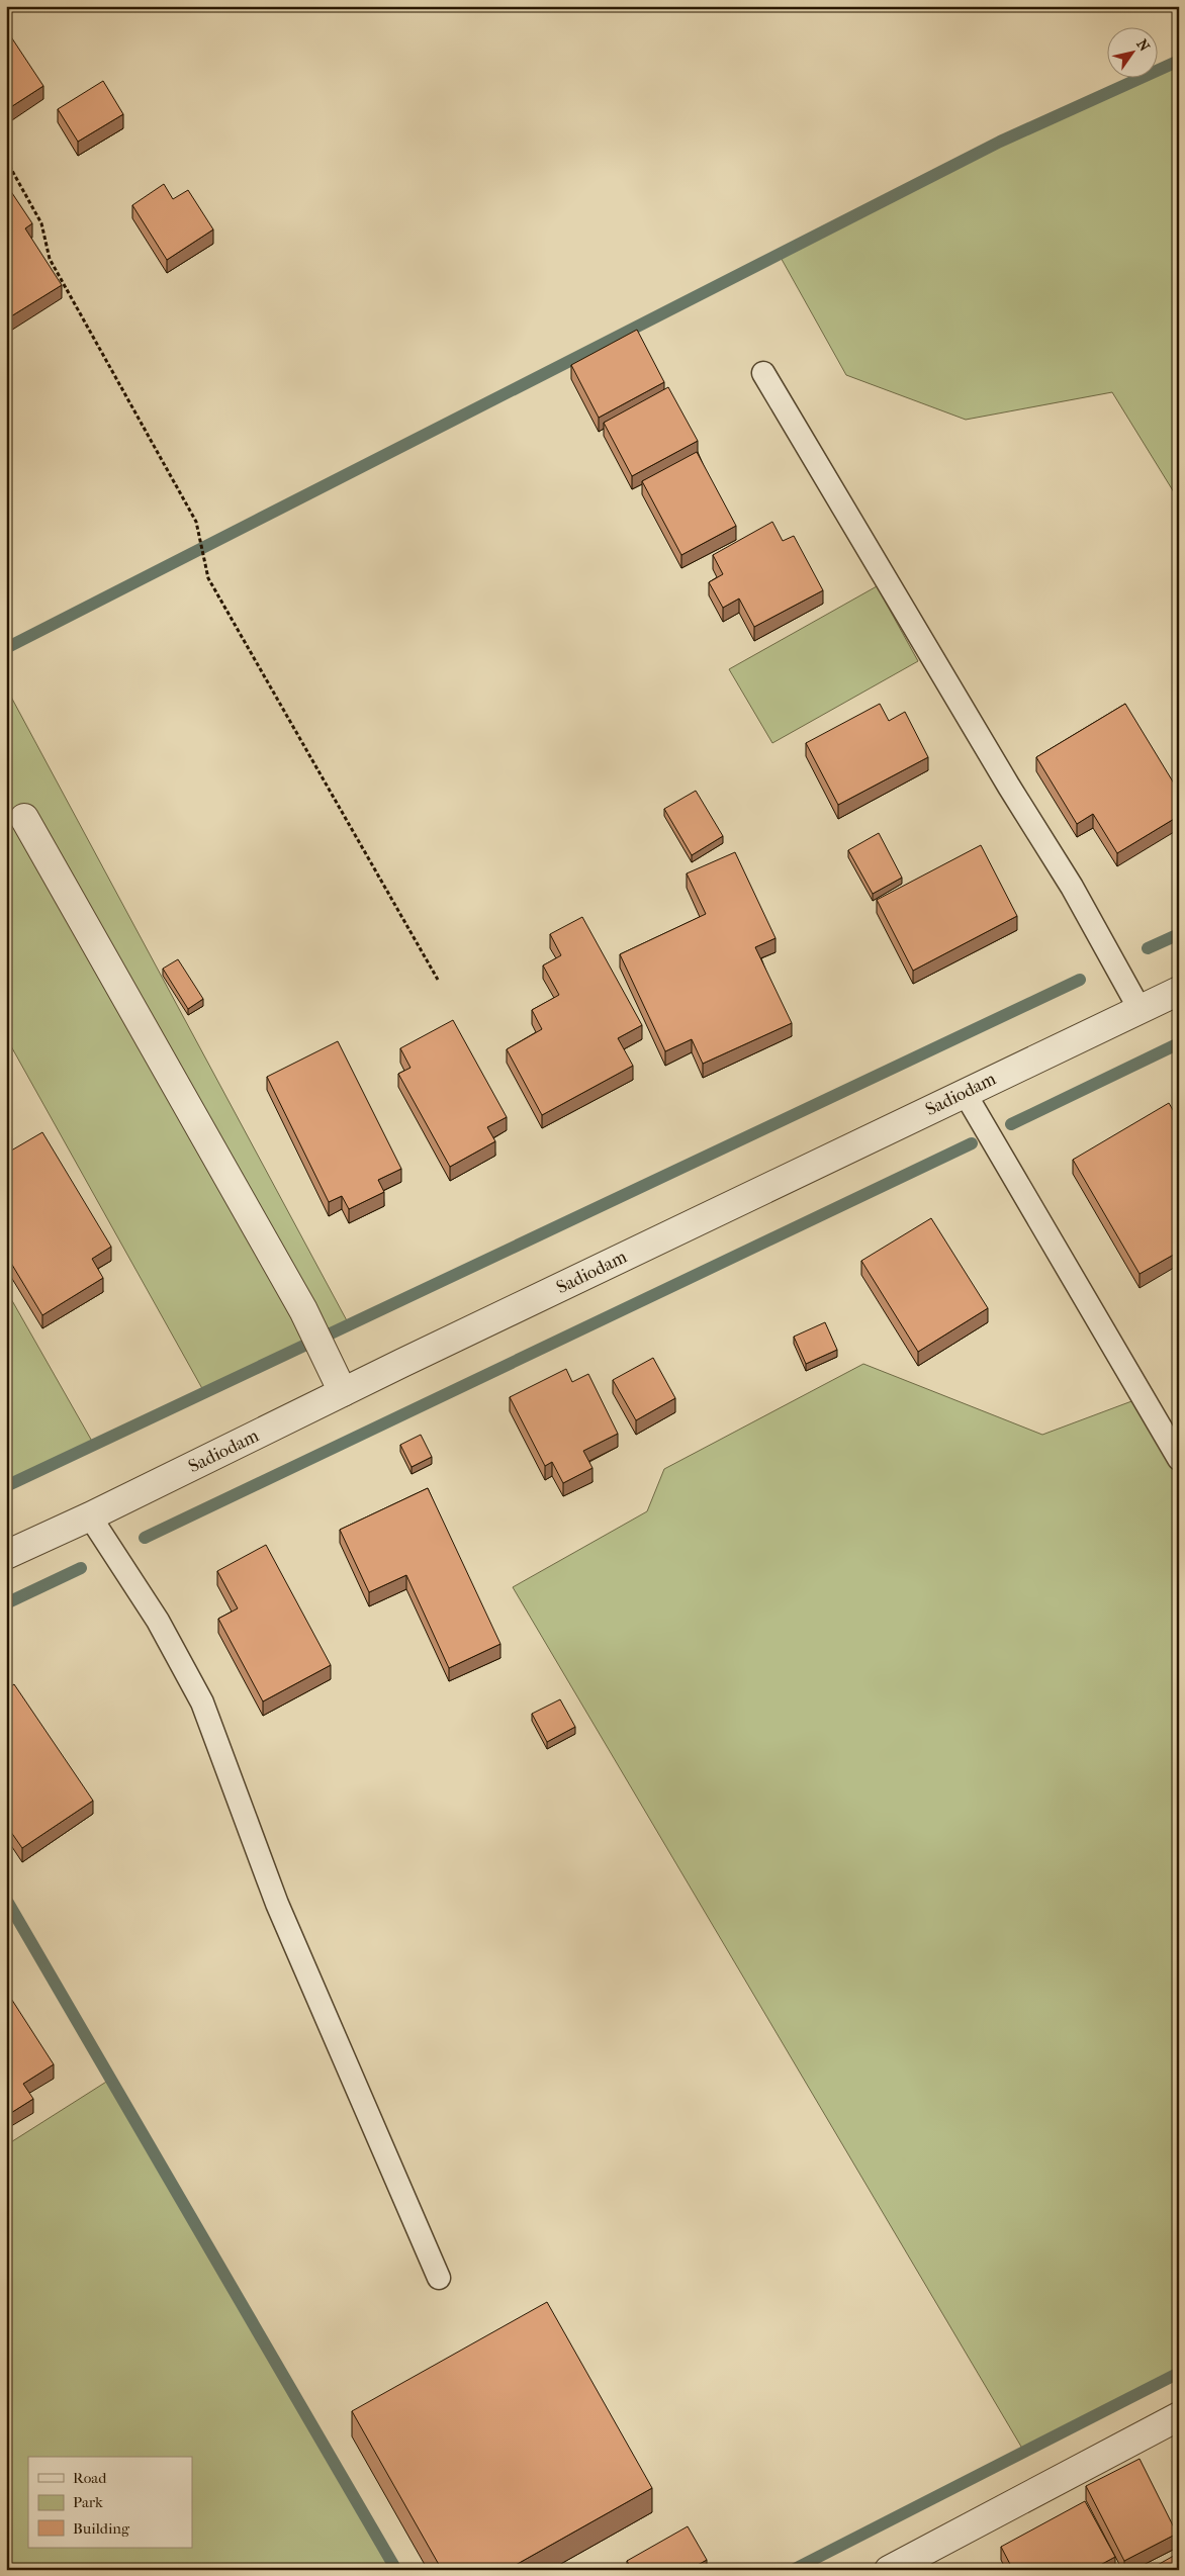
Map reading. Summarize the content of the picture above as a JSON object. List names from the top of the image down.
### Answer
{
  "streets": {
    "street": ["Sadiodam"]
  },
  "legend": ["Road", "Park", "Building"],
  "north": "top right"
}
